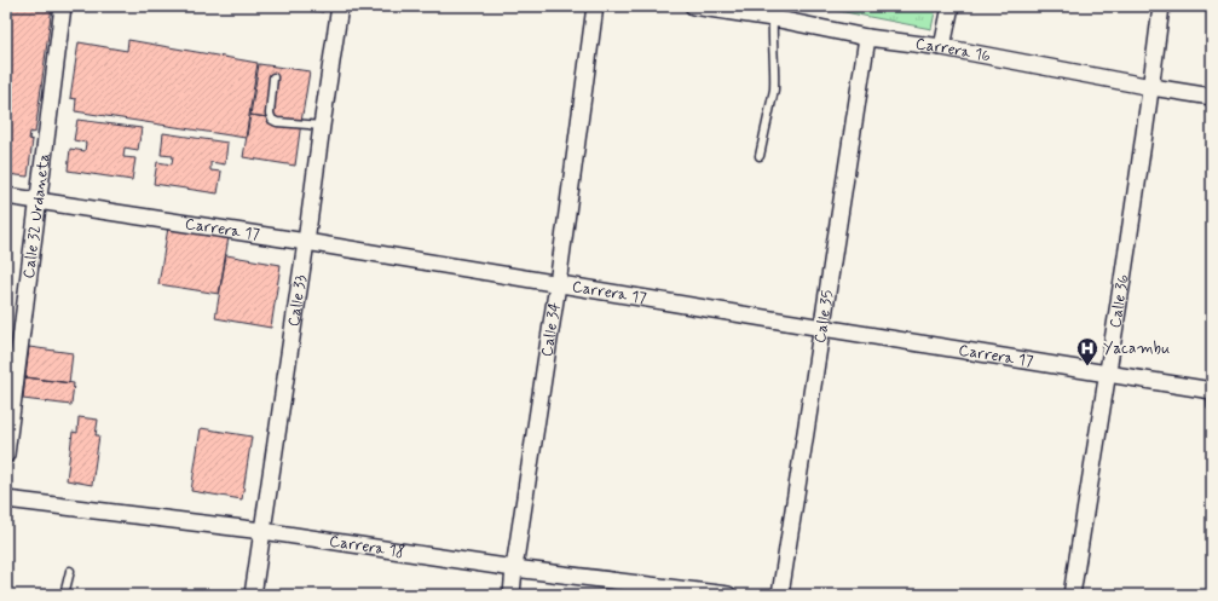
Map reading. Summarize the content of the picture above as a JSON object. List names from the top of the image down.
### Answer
{
  "streets": {
    "street": [
      "Carrera 16",
      "Calle 32 Urdaneta",
      "Carrera 17",
      "Calle 33",
      "Calle 36",
      "Calle 35",
      "Calle 34",
      "Carrera 18"
    ]
  },
  "crossings": [
    ["Carrera 16", "Calle 36"],
    ["Carrera 16", "Calle 35"],
    ["Calle 32 Urdaneta", "Carrera 17"],
    ["Carrera 17", "Calle 33"],
    ["Carrera 17", "Calle 36"],
    ["Carrera 17", "Calle 35"],
    ["Carrera 17", "Calle 34"],
    ["Calle 33", "Carrera 18"],
    ["Calle 34", "Carrera 18"]
  ],
  "places": {
    "hospital": ["Yacambu"]
  }
}
